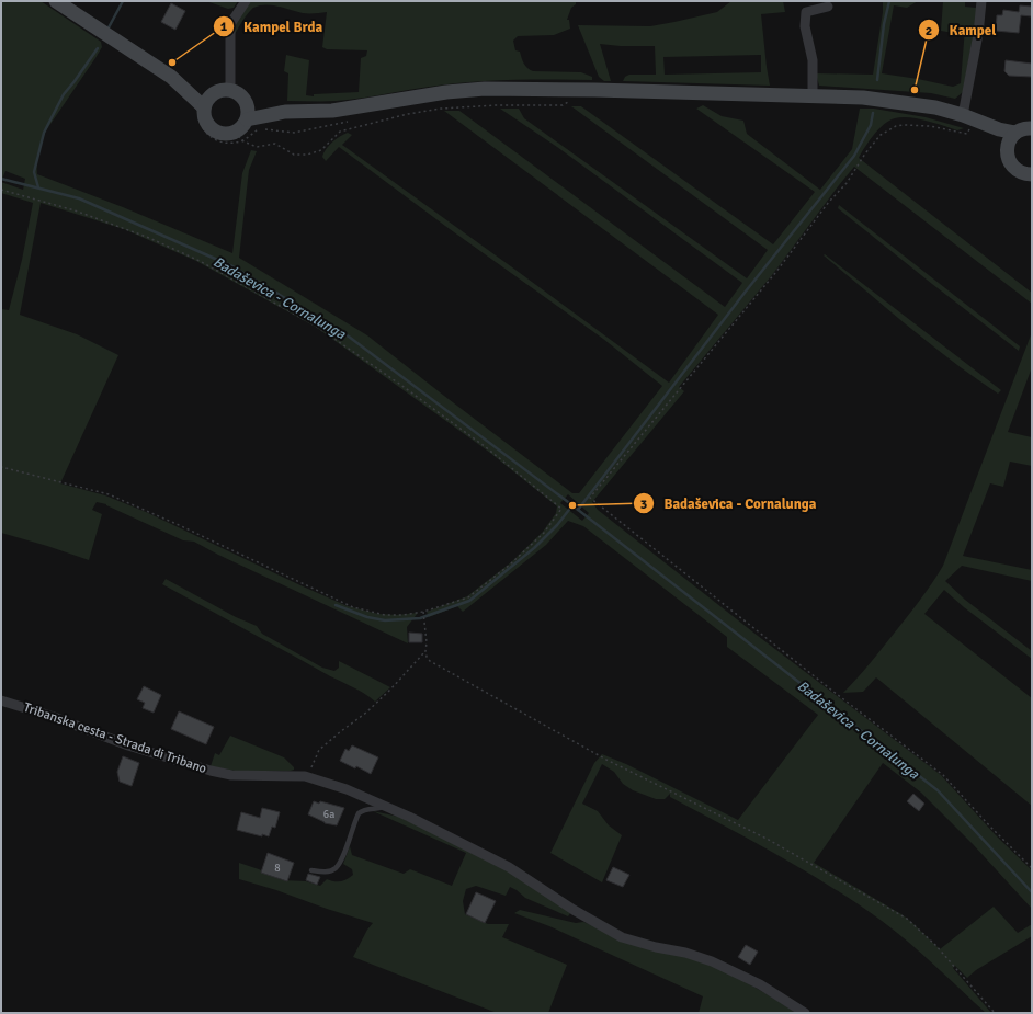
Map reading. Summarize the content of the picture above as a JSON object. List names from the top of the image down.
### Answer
{
  "streets": {
    "street": ["Tribanska cesta - Strada di Tribano"]
  },
  "water": ["Badaševica - Cornalunga"],
  "places": ["Kampel Brda", "Kampel", "Badaševica - Cornalunga"],
  "house_numbers": ["6a", "8"]
}
